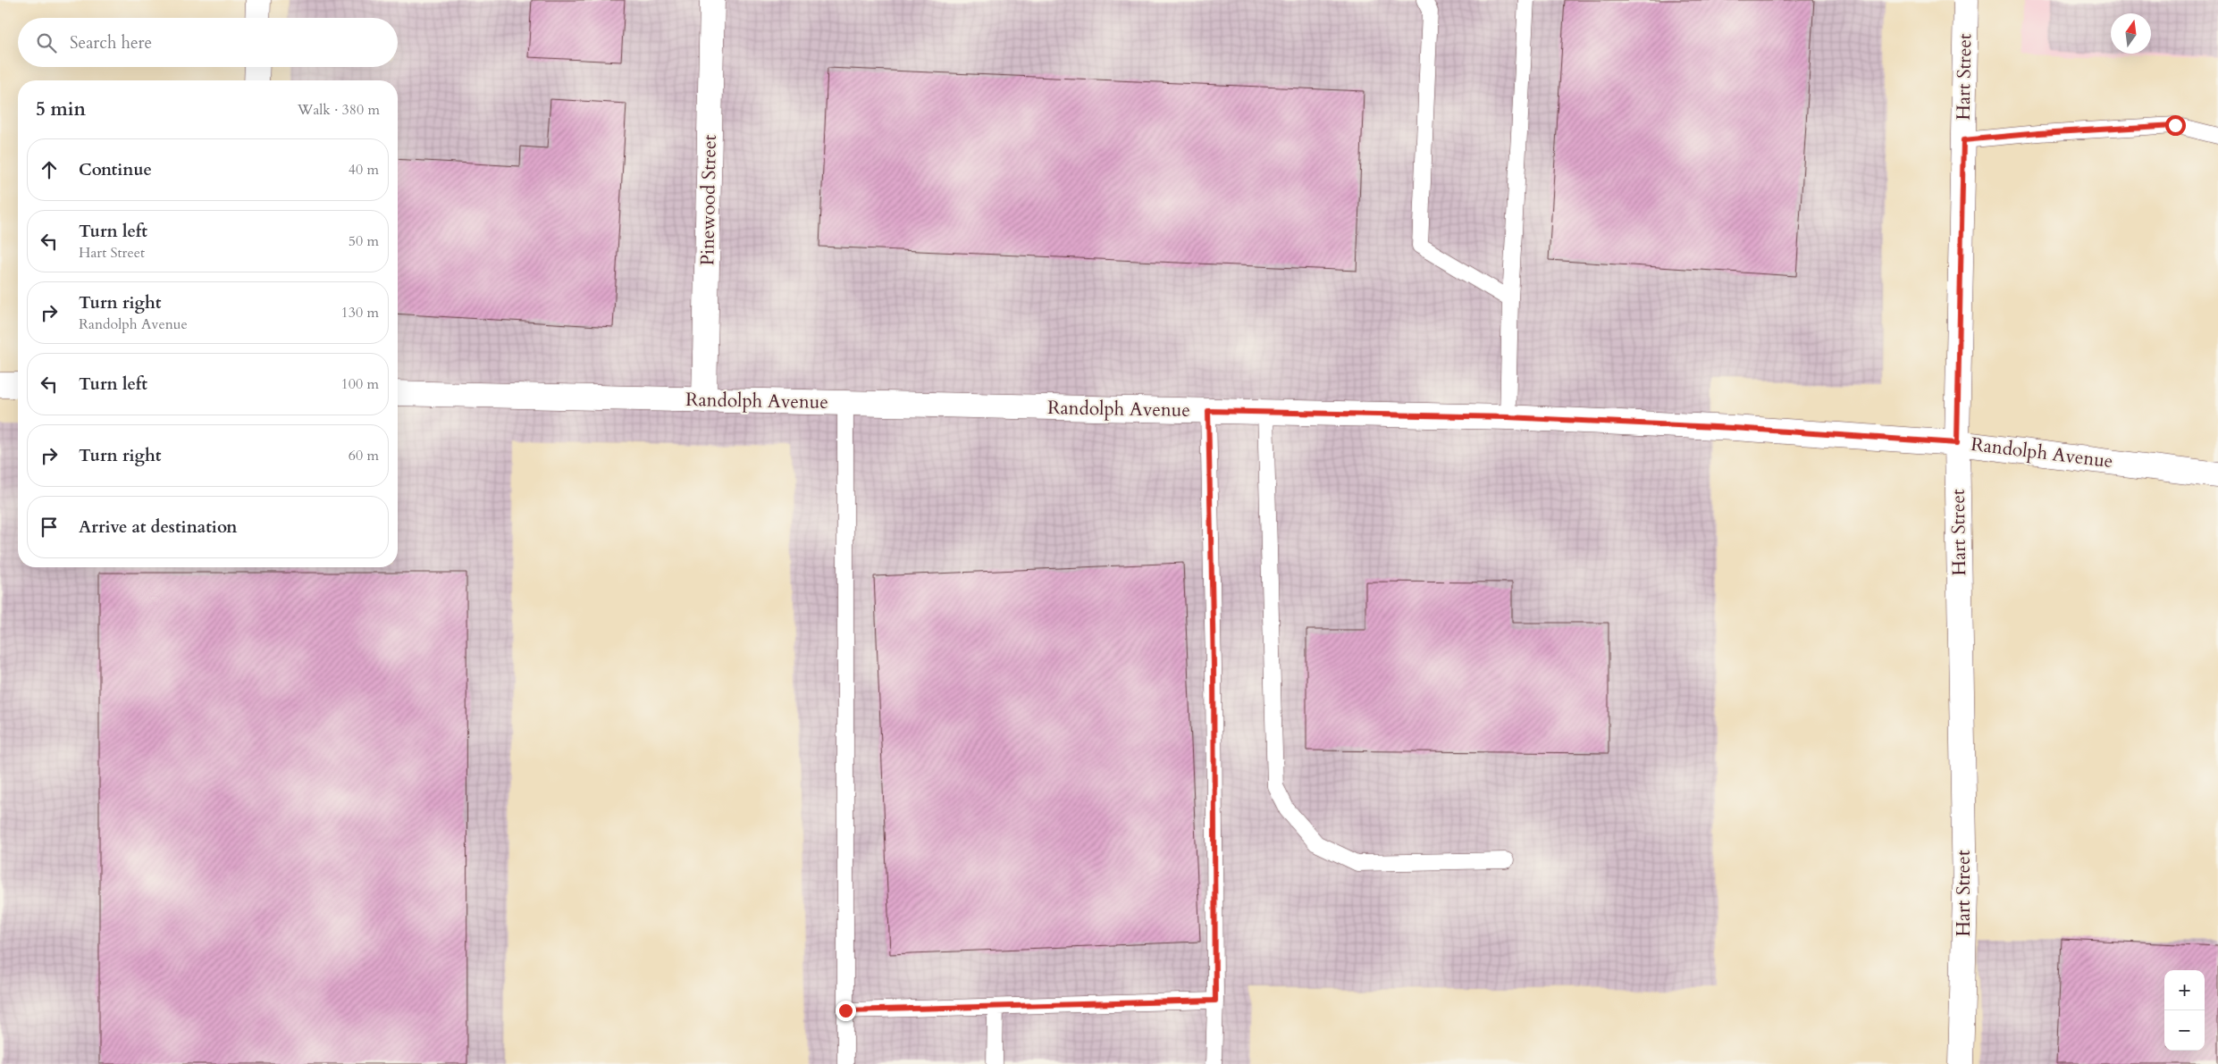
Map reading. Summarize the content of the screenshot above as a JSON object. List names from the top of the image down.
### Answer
{
  "streets": {
    "main road": ["Hart Street", "Pinewood Street", "Randolph Avenue"]
  },
  "crossings": [
    ["Hart Street", "Randolph Avenue"],
    ["Pinewood Street", "Randolph Avenue"]
  ],
  "north": "top",
  "page": {
    "search": "Search here",
    "heading": ["5 min", "Walk · 380 m"],
    "list": [
      ["Continue", "40 m"],
      ["Turn left", "Hart Street", "50 m"],
      ["Turn right", "Randolph Avenue", "130 m"],
      ["Turn left", "100 m"],
      ["Turn right", "60 m"],
      "Arrive at destination"
    ],
    "map_buttons": ["+", "−"]
  }
}
